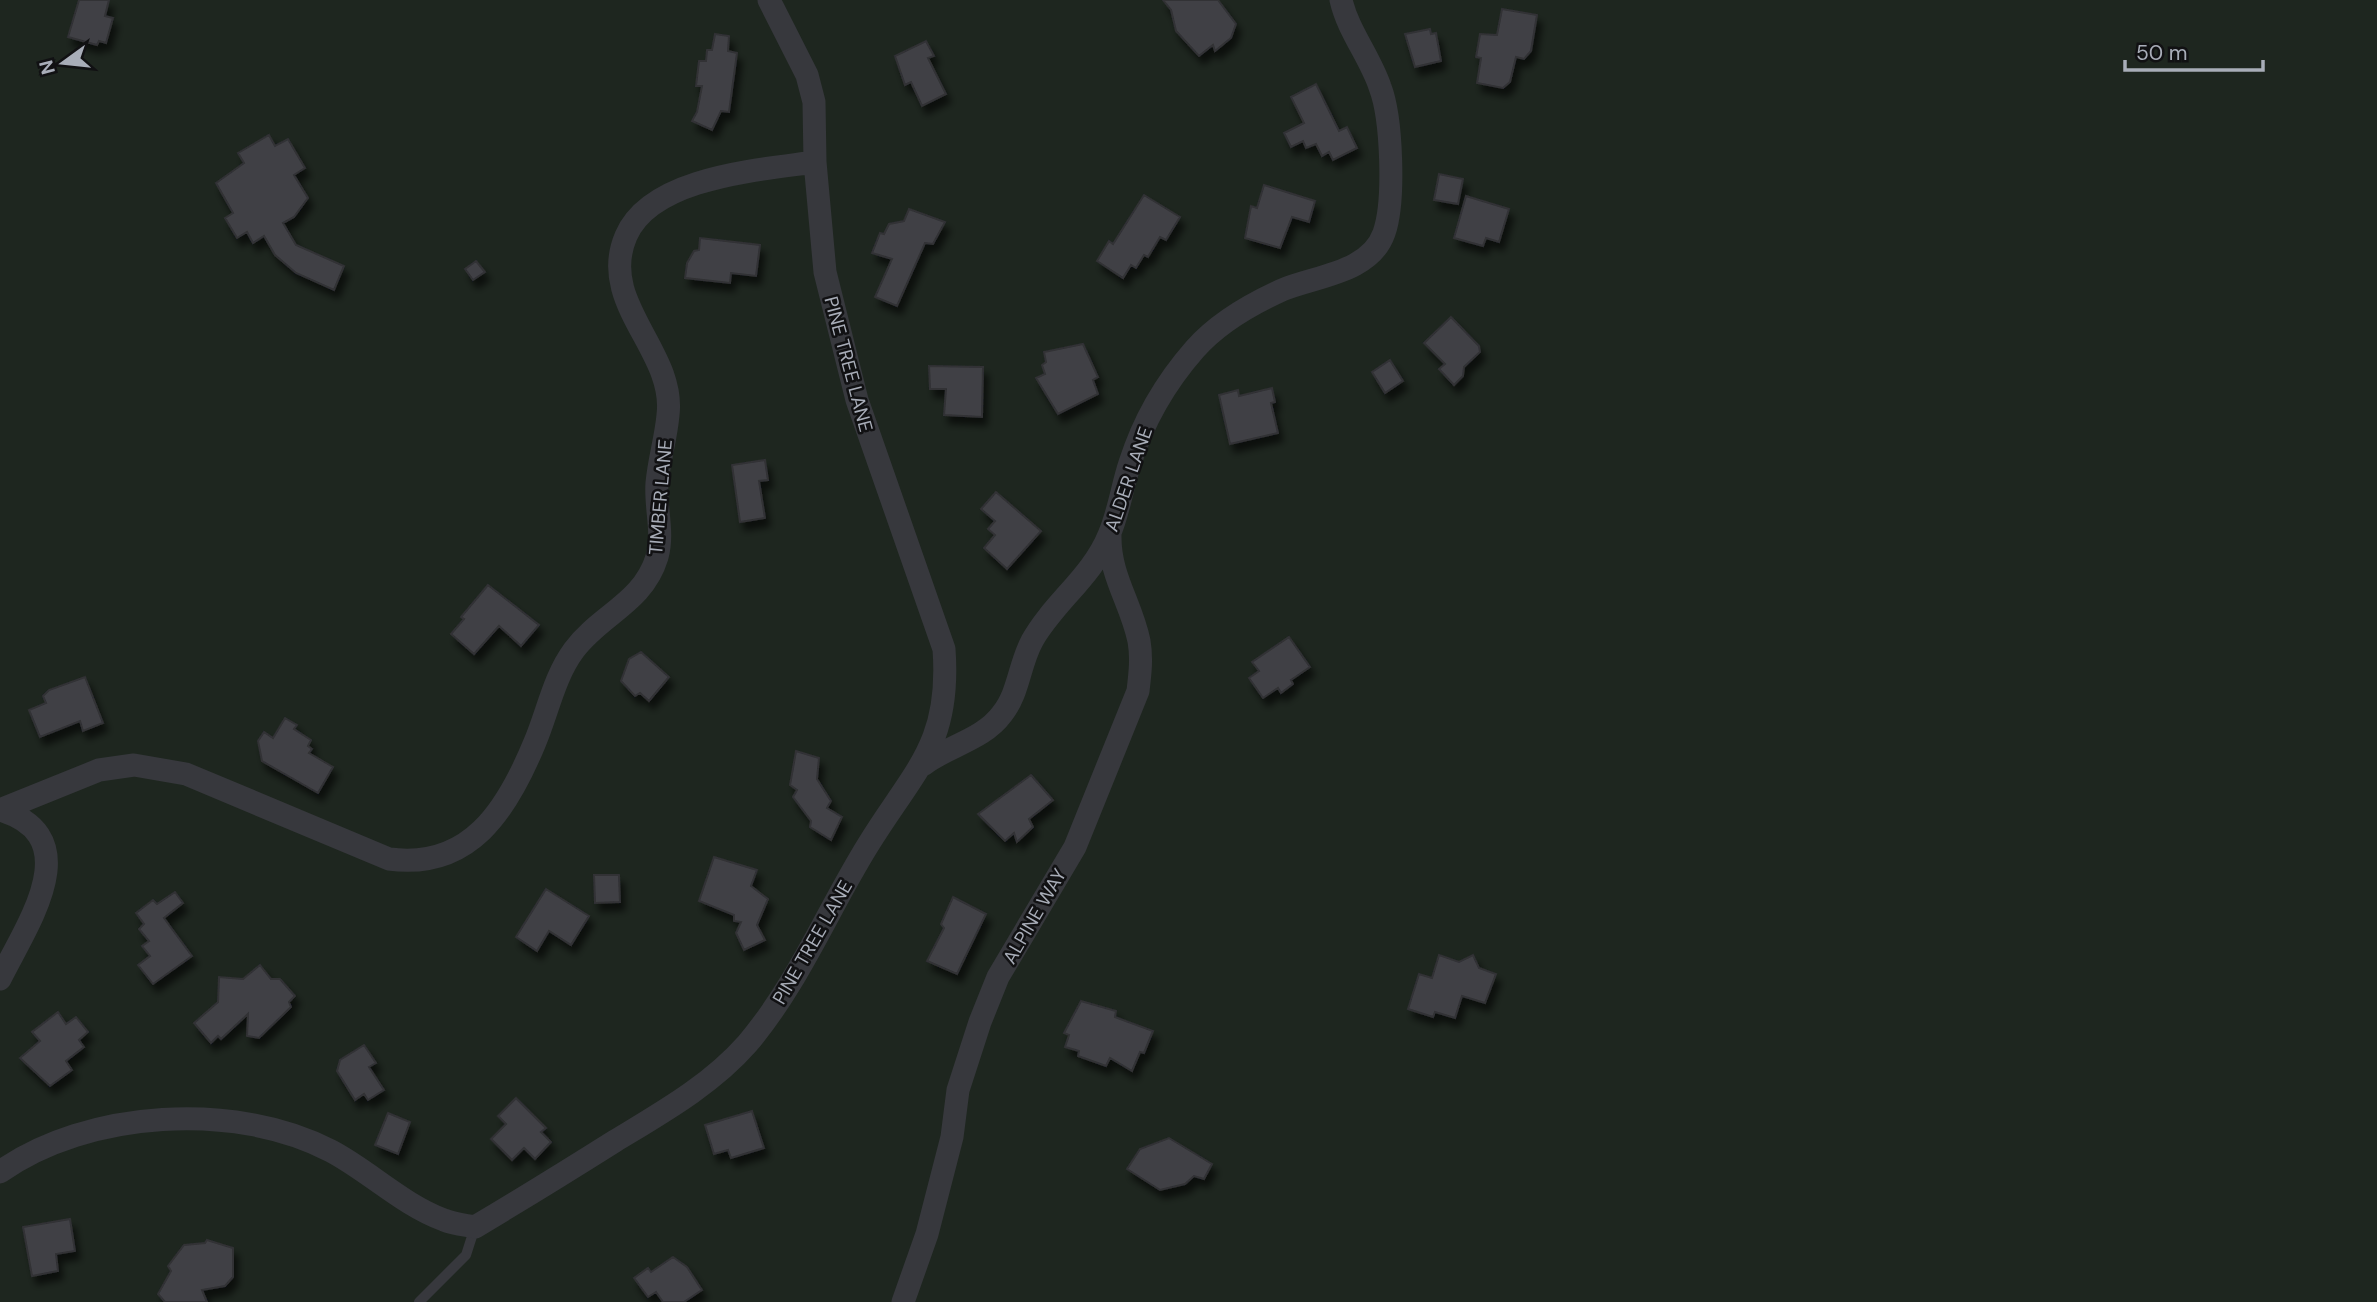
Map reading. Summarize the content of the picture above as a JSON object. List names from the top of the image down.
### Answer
{
  "streets": {
    "street": [
      "PINE TREE LANE",
      "ALDER LANE",
      "TIMBER LANE",
      "ALPINE WAY"
    ]
  },
  "crossings": [
    ["PINE TREE LANE", "ALDER LANE"],
    ["PINE TREE LANE", "TIMBER LANE"],
    ["ALDER LANE", "ALPINE WAY"]
  ],
  "scale_bar": "50 m",
  "north": "left"
}
